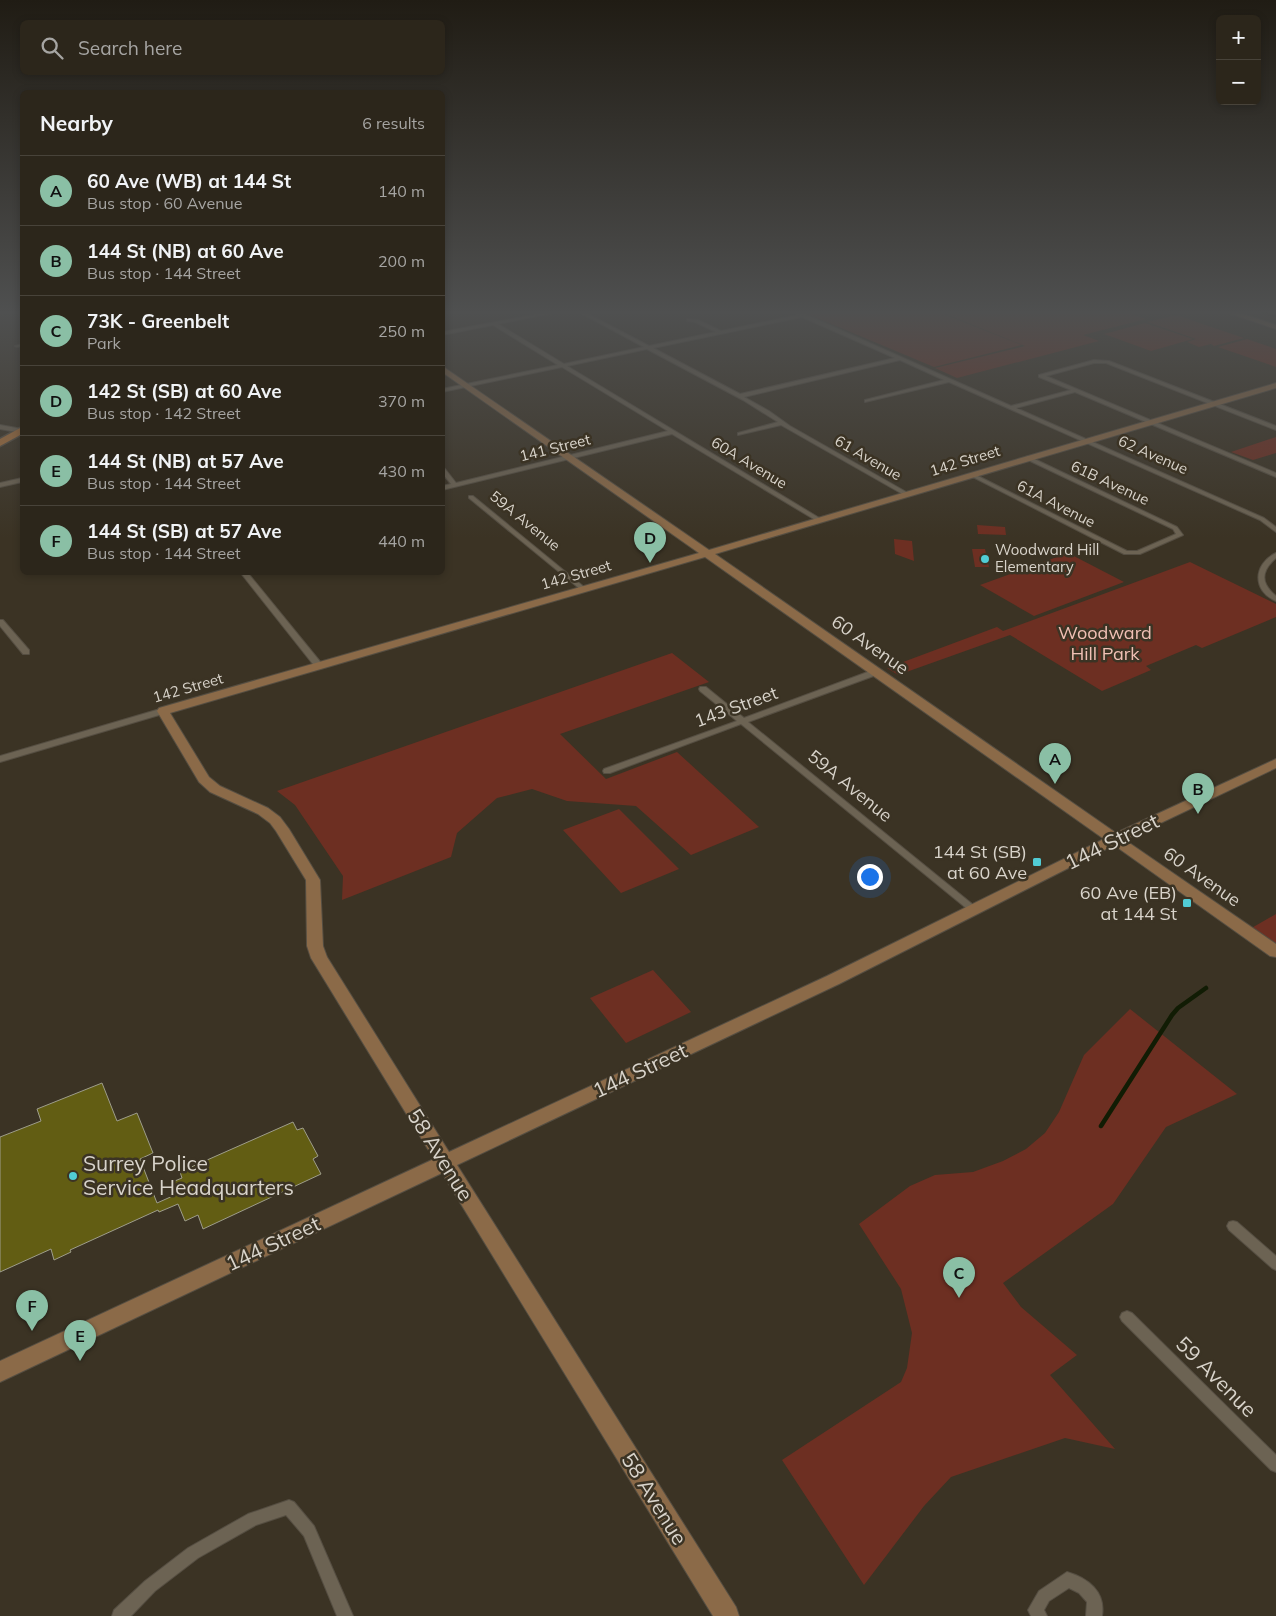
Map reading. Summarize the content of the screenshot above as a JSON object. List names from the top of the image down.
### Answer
{
  "streets": {
    "street": [
      "141 Street",
      "62 Avenue",
      "61 Avenue",
      "142 Street",
      "60A Avenue",
      "61B Avenue",
      "61A Avenue",
      "59A Avenue",
      "60 Avenue",
      "143 Street",
      "144 Street",
      "58 Avenue",
      "59 Avenue"
    ]
  },
  "crossings": [
    ["141 Street", "60A Avenue"],
    ["141 Street", "60 Avenue"],
    ["62 Avenue", "142 Street"],
    ["61 Avenue", "142 Street"],
    ["142 Street", "60A Avenue"],
    ["142 Street", "61B Avenue"],
    ["142 Street", "61A Avenue"],
    ["142 Street", "59A Avenue"],
    ["142 Street", "60 Avenue"],
    ["142 Street", "58 Avenue"],
    ["61B Avenue", "61A Avenue"],
    ["59A Avenue", "143 Street"],
    ["59A Avenue", "144 Street"],
    ["60 Avenue", "143 Street"],
    ["60 Avenue", "144 Street"],
    ["144 Street", "58 Avenue"]
  ],
  "parks": ["Woodward Hill Park"],
  "places": {
    "other": ["Woodward Hill Elementary", "Surrey Police Service Headquarters"],
    "transit": ["144 St (SB) at 60 Ave", "60 Ave (EB) at 144 St"]
  },
  "page": {
    "map_buttons": ["+", "−"],
    "search": "Search here",
    "heading": ["Nearby", "6 results"],
    "list": [
      {
        "mark": "A",
        "name": "60 Ave (WB) at 144 St",
        "note": "Bus stop · 60 Avenue",
        "value": "140 m"
      },
      {
        "mark": "B",
        "name": "144 St (NB) at 60 Ave",
        "note": "Bus stop · 144 Street",
        "value": "200 m"
      },
      {
        "mark": "C",
        "name": "73K - Greenbelt",
        "note": "Park",
        "value": "250 m"
      },
      {
        "mark": "D",
        "name": "142 St (SB) at 60 Ave",
        "note": "Bus stop · 142 Street",
        "value": "370 m"
      },
      {
        "mark": "E",
        "name": "144 St (NB) at 57 Ave",
        "note": "Bus stop · 144 Street",
        "value": "430 m"
      },
      {
        "mark": "F",
        "name": "144 St (SB) at 57 Ave",
        "note": "Bus stop · 144 Street",
        "value": "440 m"
      }
    ],
    "pins": [
      "D",
      "A",
      "B",
      "C",
      "F",
      "E"
    ]
  }
}
